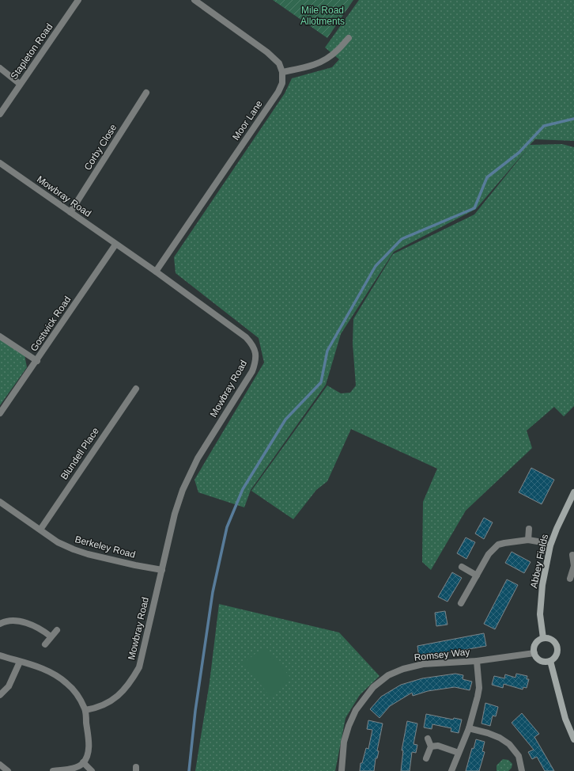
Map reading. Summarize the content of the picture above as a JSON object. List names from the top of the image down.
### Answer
{
  "streets": {
    "street": [
      "Stapleton Road",
      "Moor Lane",
      "Corby Close",
      "Mowbray Road",
      "Gostwick Road",
      "Blundell Place",
      "Berkeley Road",
      "Abbey Fields",
      "Romsey Way"
    ]
  },
  "crossings": [
    ["Moor Lane", "Mowbray Road"],
    ["Corby Close", "Mowbray Road"],
    ["Mowbray Road", "Gostwick Road"],
    ["Mowbray Road", "Berkeley Road"],
    ["Blundell Place", "Berkeley Road"],
    ["Abbey Fields", "Romsey Way"]
  ],
  "parks": ["Mile Road Allotments"]
}
